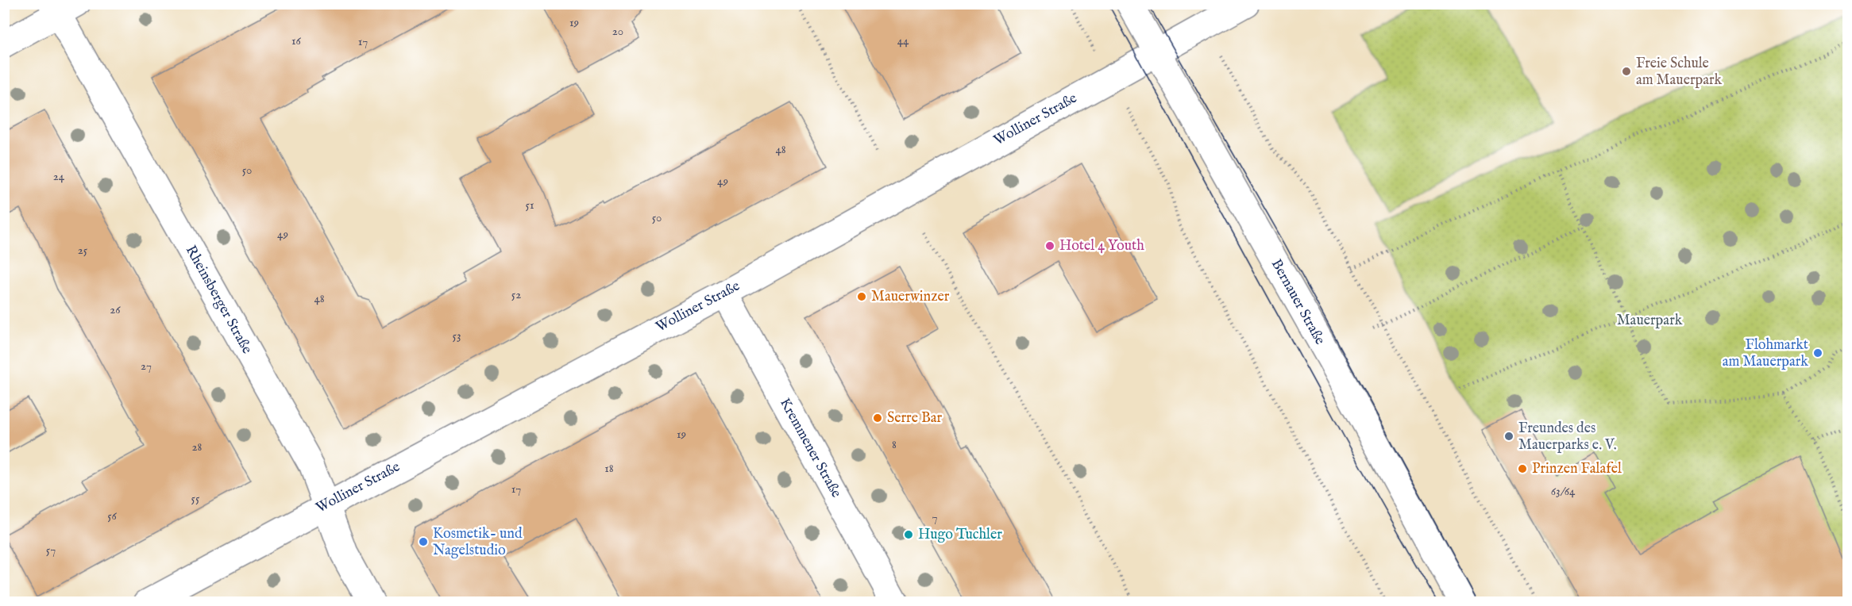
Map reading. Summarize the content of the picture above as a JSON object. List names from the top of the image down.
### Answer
{
  "streets": {
    "street": [
      "Wolliner Straße",
      "Rheinsberger Straße",
      "Bernauer Straße",
      "Kremmener Straße"
    ]
  },
  "crossings": [
    ["Wolliner Straße", "Rheinsberger Straße"],
    ["Wolliner Straße", "Bernauer Straße"],
    ["Wolliner Straße", "Kremmener Straße"]
  ],
  "parks": ["Mauerpark"],
  "places": [
    "Freie Schule am Mauerpark",
    "Hotel 4 Youth",
    "Mauerwinzer",
    "Flohmarkt am Mauerpark",
    "Serre Bar",
    "Freundes des Mauerparks e. V.",
    "Prinzen Falafel",
    "Hugo Tuchler",
    "Kosmetik- und Nagelstudio"
  ],
  "house_numbers": [
    "19",
    "20",
    "16",
    "44",
    "17",
    "48",
    "50",
    "24",
    "49",
    "51",
    "50",
    "49",
    "25",
    "52",
    "48",
    "26",
    "53",
    "27",
    "19",
    "8",
    "28",
    "18",
    "17",
    "63/64",
    "55",
    "56",
    "7",
    "57"
  ]
}
